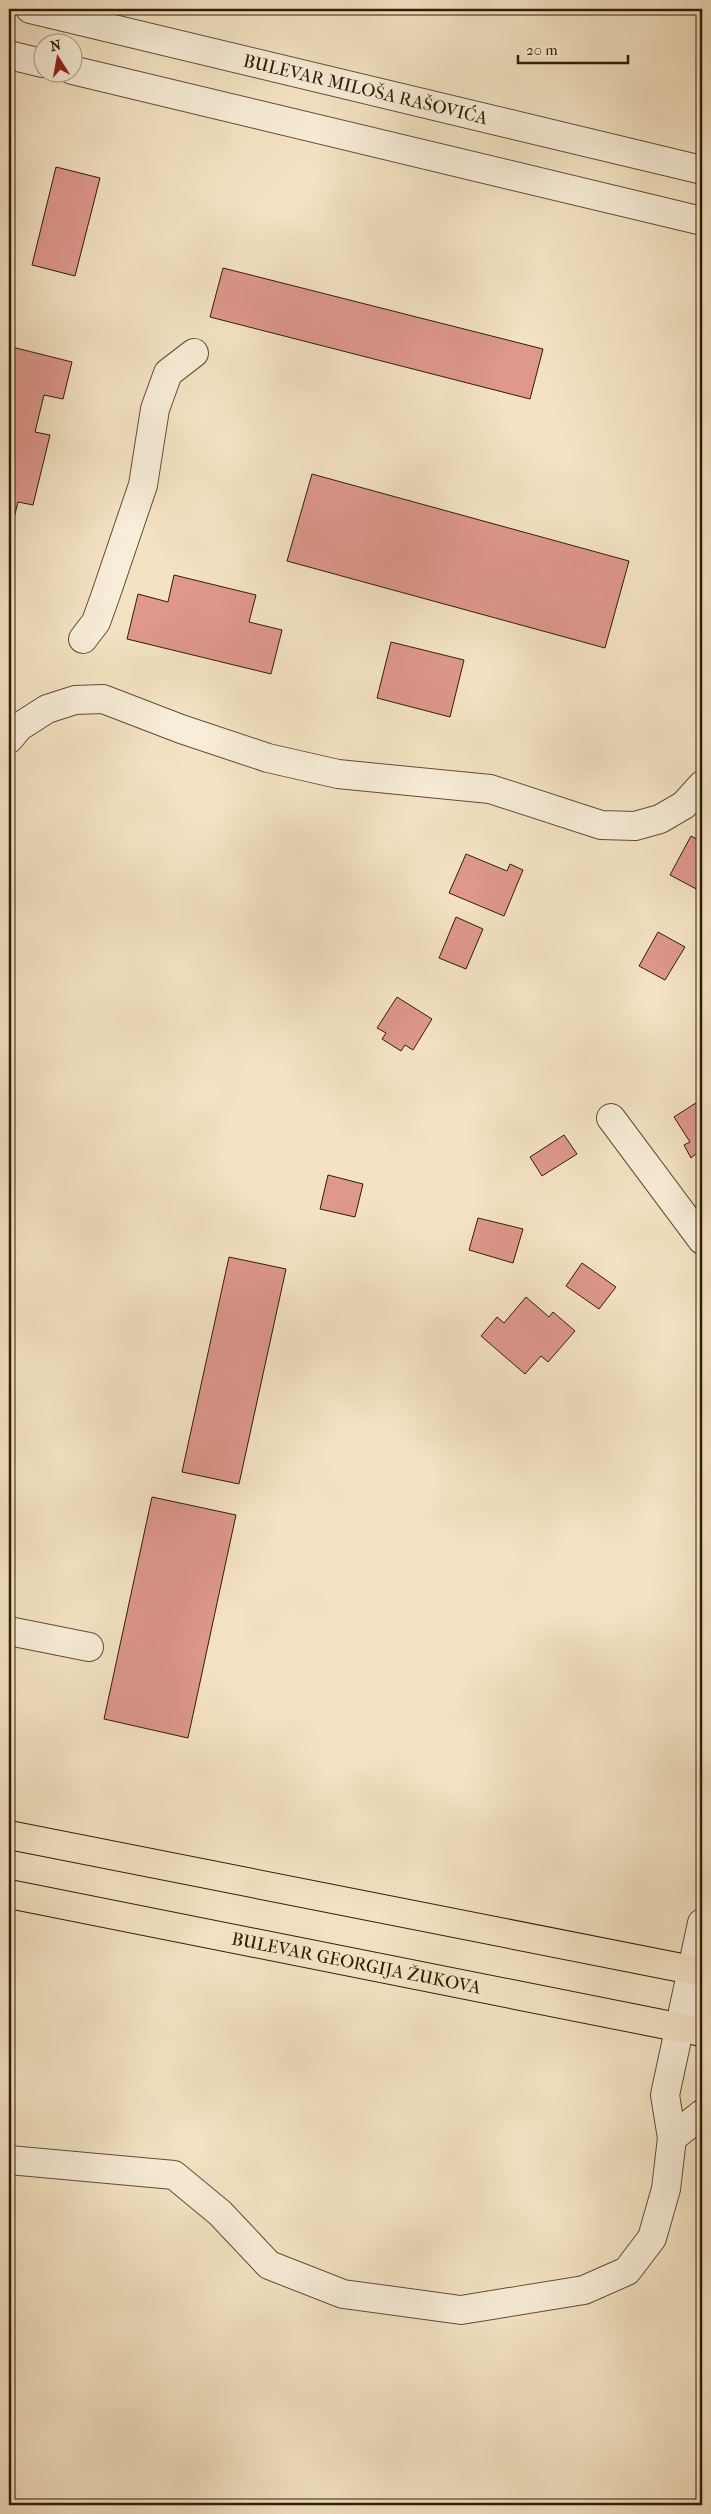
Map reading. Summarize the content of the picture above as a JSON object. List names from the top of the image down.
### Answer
{
  "streets": {
    "main road": ["BULEVAR GEORGIJA ŽUKOVA"],
    "street": ["BULEVAR MILOŠA RAŠOVIĆA"]
  },
  "scale_bar": "20 m",
  "north": "top"
}
